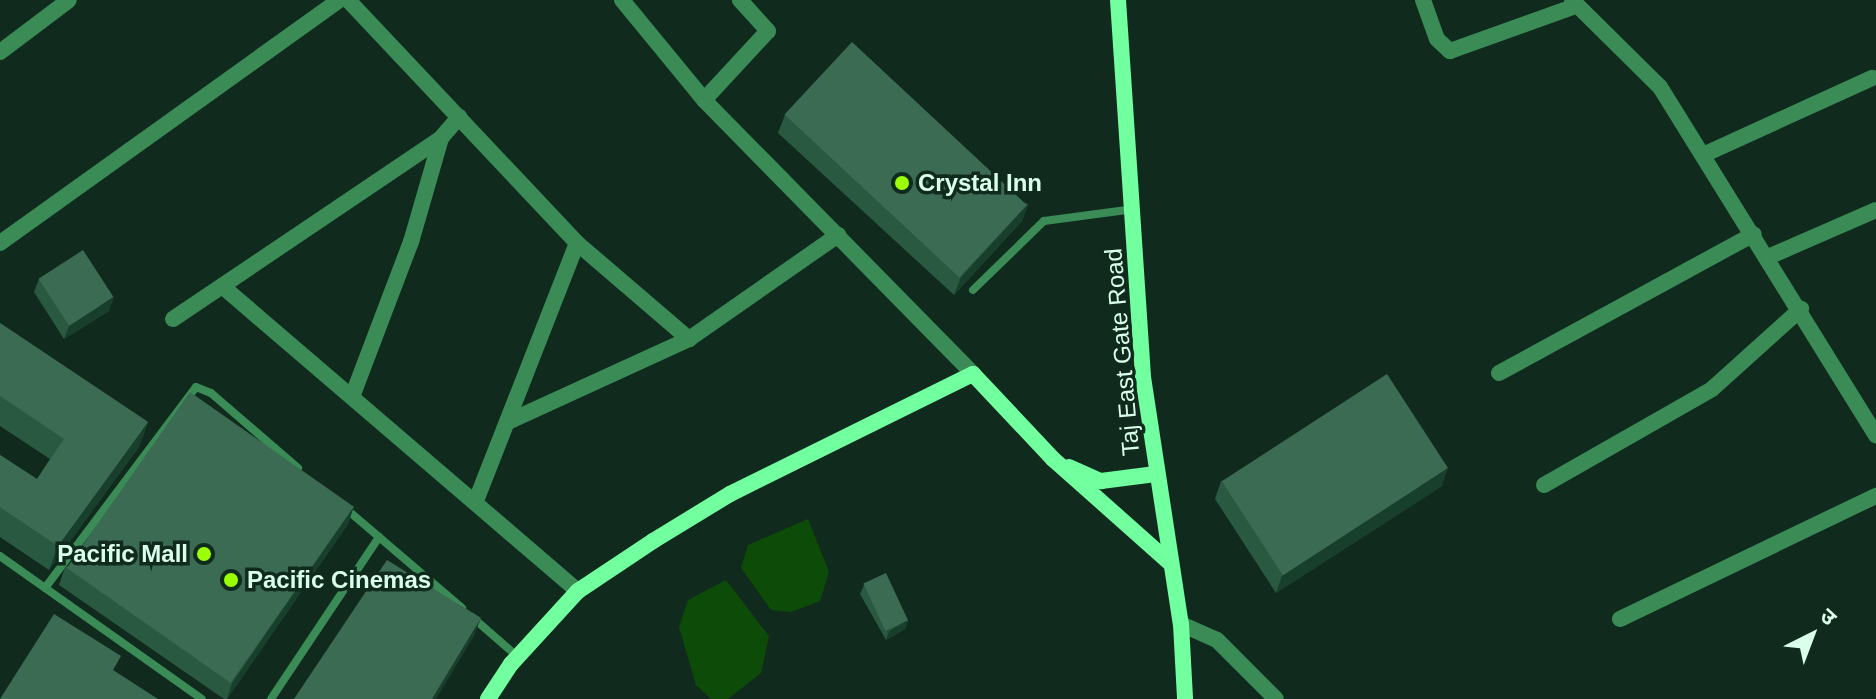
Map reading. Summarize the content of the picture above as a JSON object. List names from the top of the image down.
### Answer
{
  "streets": {
    "main road": ["Taj East Gate Road"]
  },
  "places": ["Crystal Inn", "Pacific Mall", "Pacific Cinemas"],
  "north": "top right"
}
